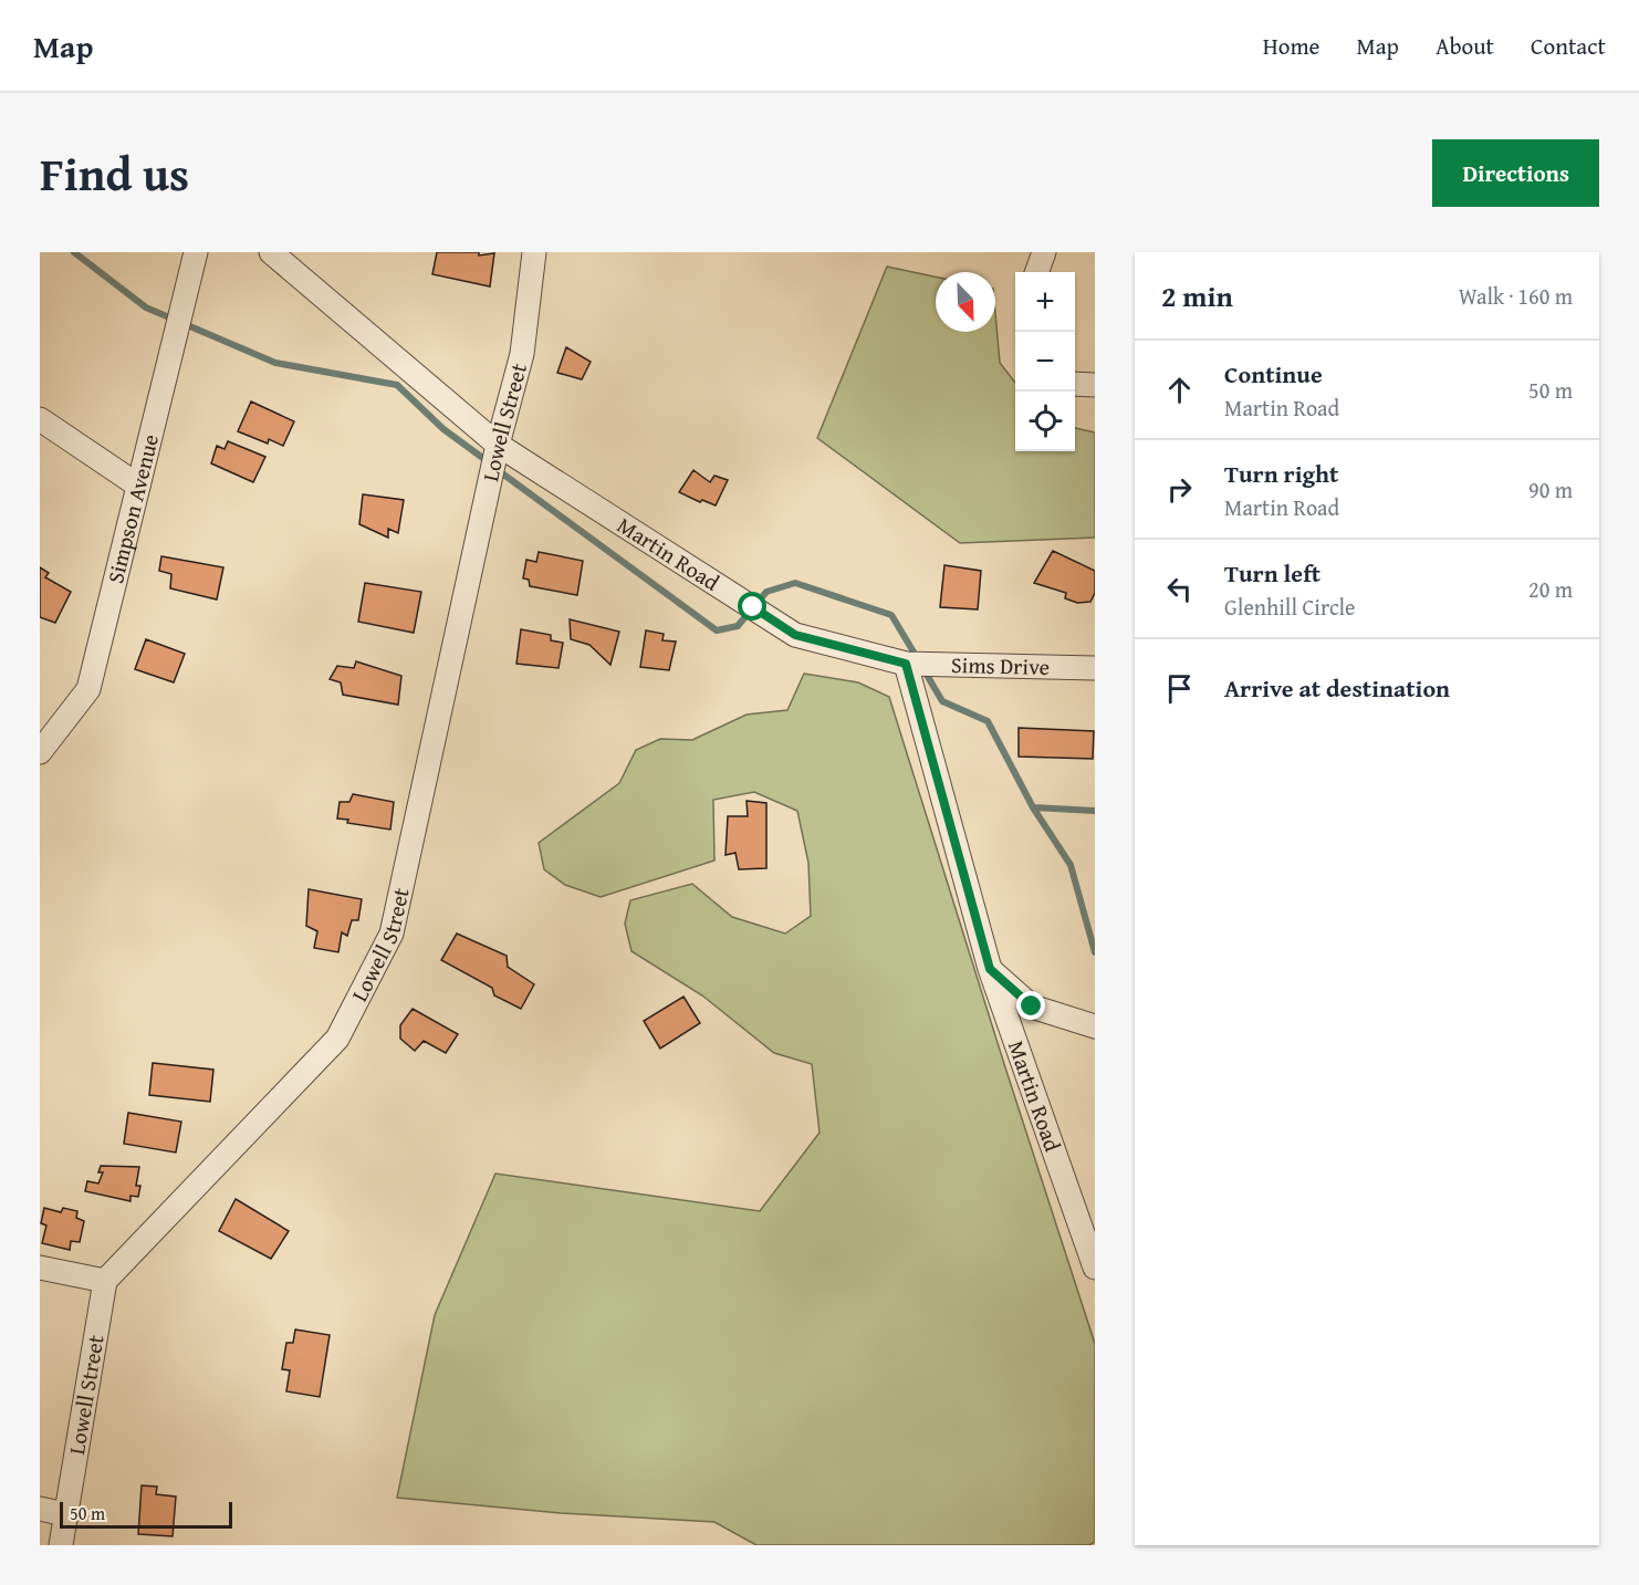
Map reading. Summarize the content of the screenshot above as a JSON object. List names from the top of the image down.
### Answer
{
  "streets": {
    "street": [
      "Lowell Street",
      "Simpson Avenue",
      "Martin Road",
      "Sims Drive"
    ]
  },
  "crossings": [
    ["Lowell Street", "Martin Road"],
    ["Martin Road", "Sims Drive"]
  ],
  "scale_bar": "50 m",
  "north": "bottom right",
  "page": {
    "header": "Map",
    "nav": [
      "Home",
      "Map",
      "About",
      "Contact"
    ],
    "title": "Find us",
    "buttons": "Directions",
    "heading": ["2 min", "Walk · 160 m"],
    "map_buttons": ["+", "−"],
    "list": [
      ["Continue", "Martin Road", "50 m"],
      ["Turn right", "Martin Road", "90 m"],
      ["Turn left", "Glenhill Circle", "20 m"],
      "Arrive at destination"
    ],
    "scale": "50 m"
  }
}
